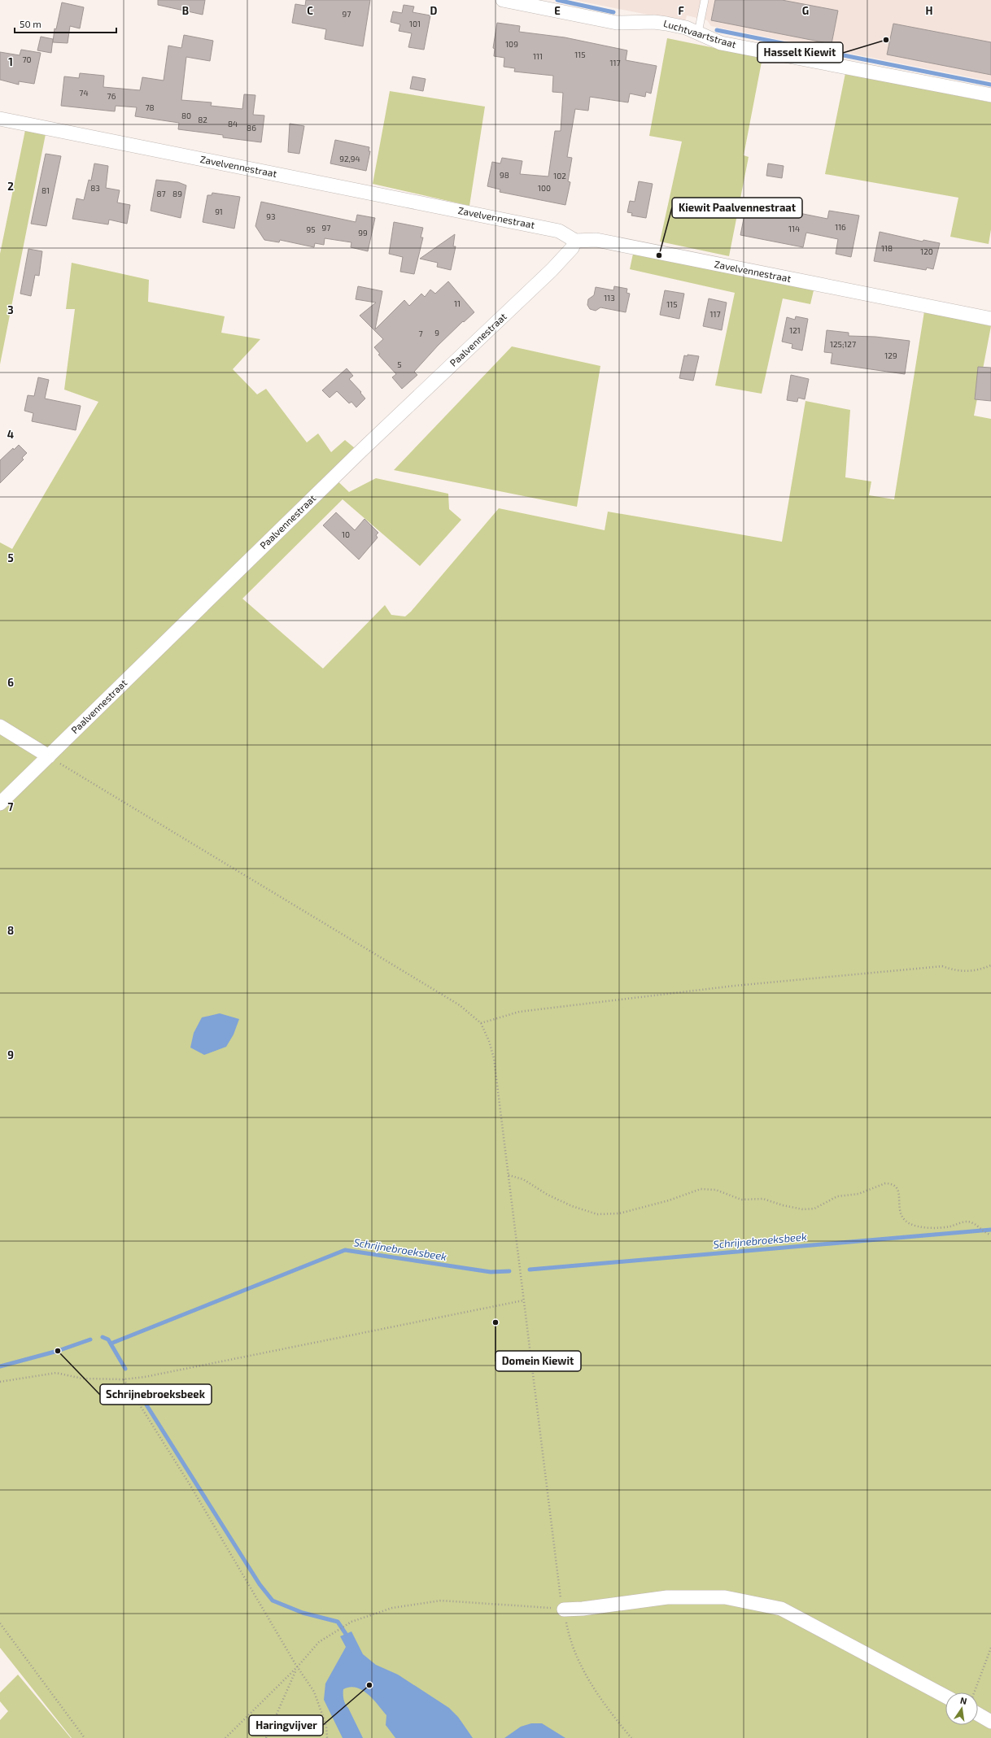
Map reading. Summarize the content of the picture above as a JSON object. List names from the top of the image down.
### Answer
{
  "streets": {
    "street": ["Luchtvaartstraat", "Zavelvennestraat", "Paalvennestraat"]
  },
  "crossings": [
    ["Zavelvennestraat", "Paalvennestraat"]
  ],
  "water": ["Schrijnebroeksbeek"],
  "places": [
    "Hasselt Kiewit",
    "Kiewit Paalvennestraat",
    "Domein Kiewit",
    "Schrijnebroeksbeek",
    "Haringvijver"
  ],
  "house_numbers": [
    "97",
    "101",
    "109",
    "115",
    "111",
    "70",
    "117",
    "74",
    "76",
    "78",
    "80",
    "82",
    "84",
    "86",
    "92,94",
    "98",
    "102",
    "83",
    "100",
    "81",
    "87",
    "89",
    "91",
    "93",
    "116",
    "97",
    "114",
    "95",
    "99",
    "118",
    "120",
    "113",
    "11",
    "115",
    "117",
    "121",
    "9",
    "7",
    "125;127",
    "129",
    "5",
    "10"
  ],
  "scale_bar": "50 m",
  "north": "top",
  "grid": {
    "columns": [
      "B",
      "C",
      "D",
      "E",
      "F",
      "G",
      "H"
    ],
    "rows": [
      "1",
      "2",
      "3",
      "4",
      "5",
      "6",
      "7",
      "8",
      "9"
    ]
  }
}
